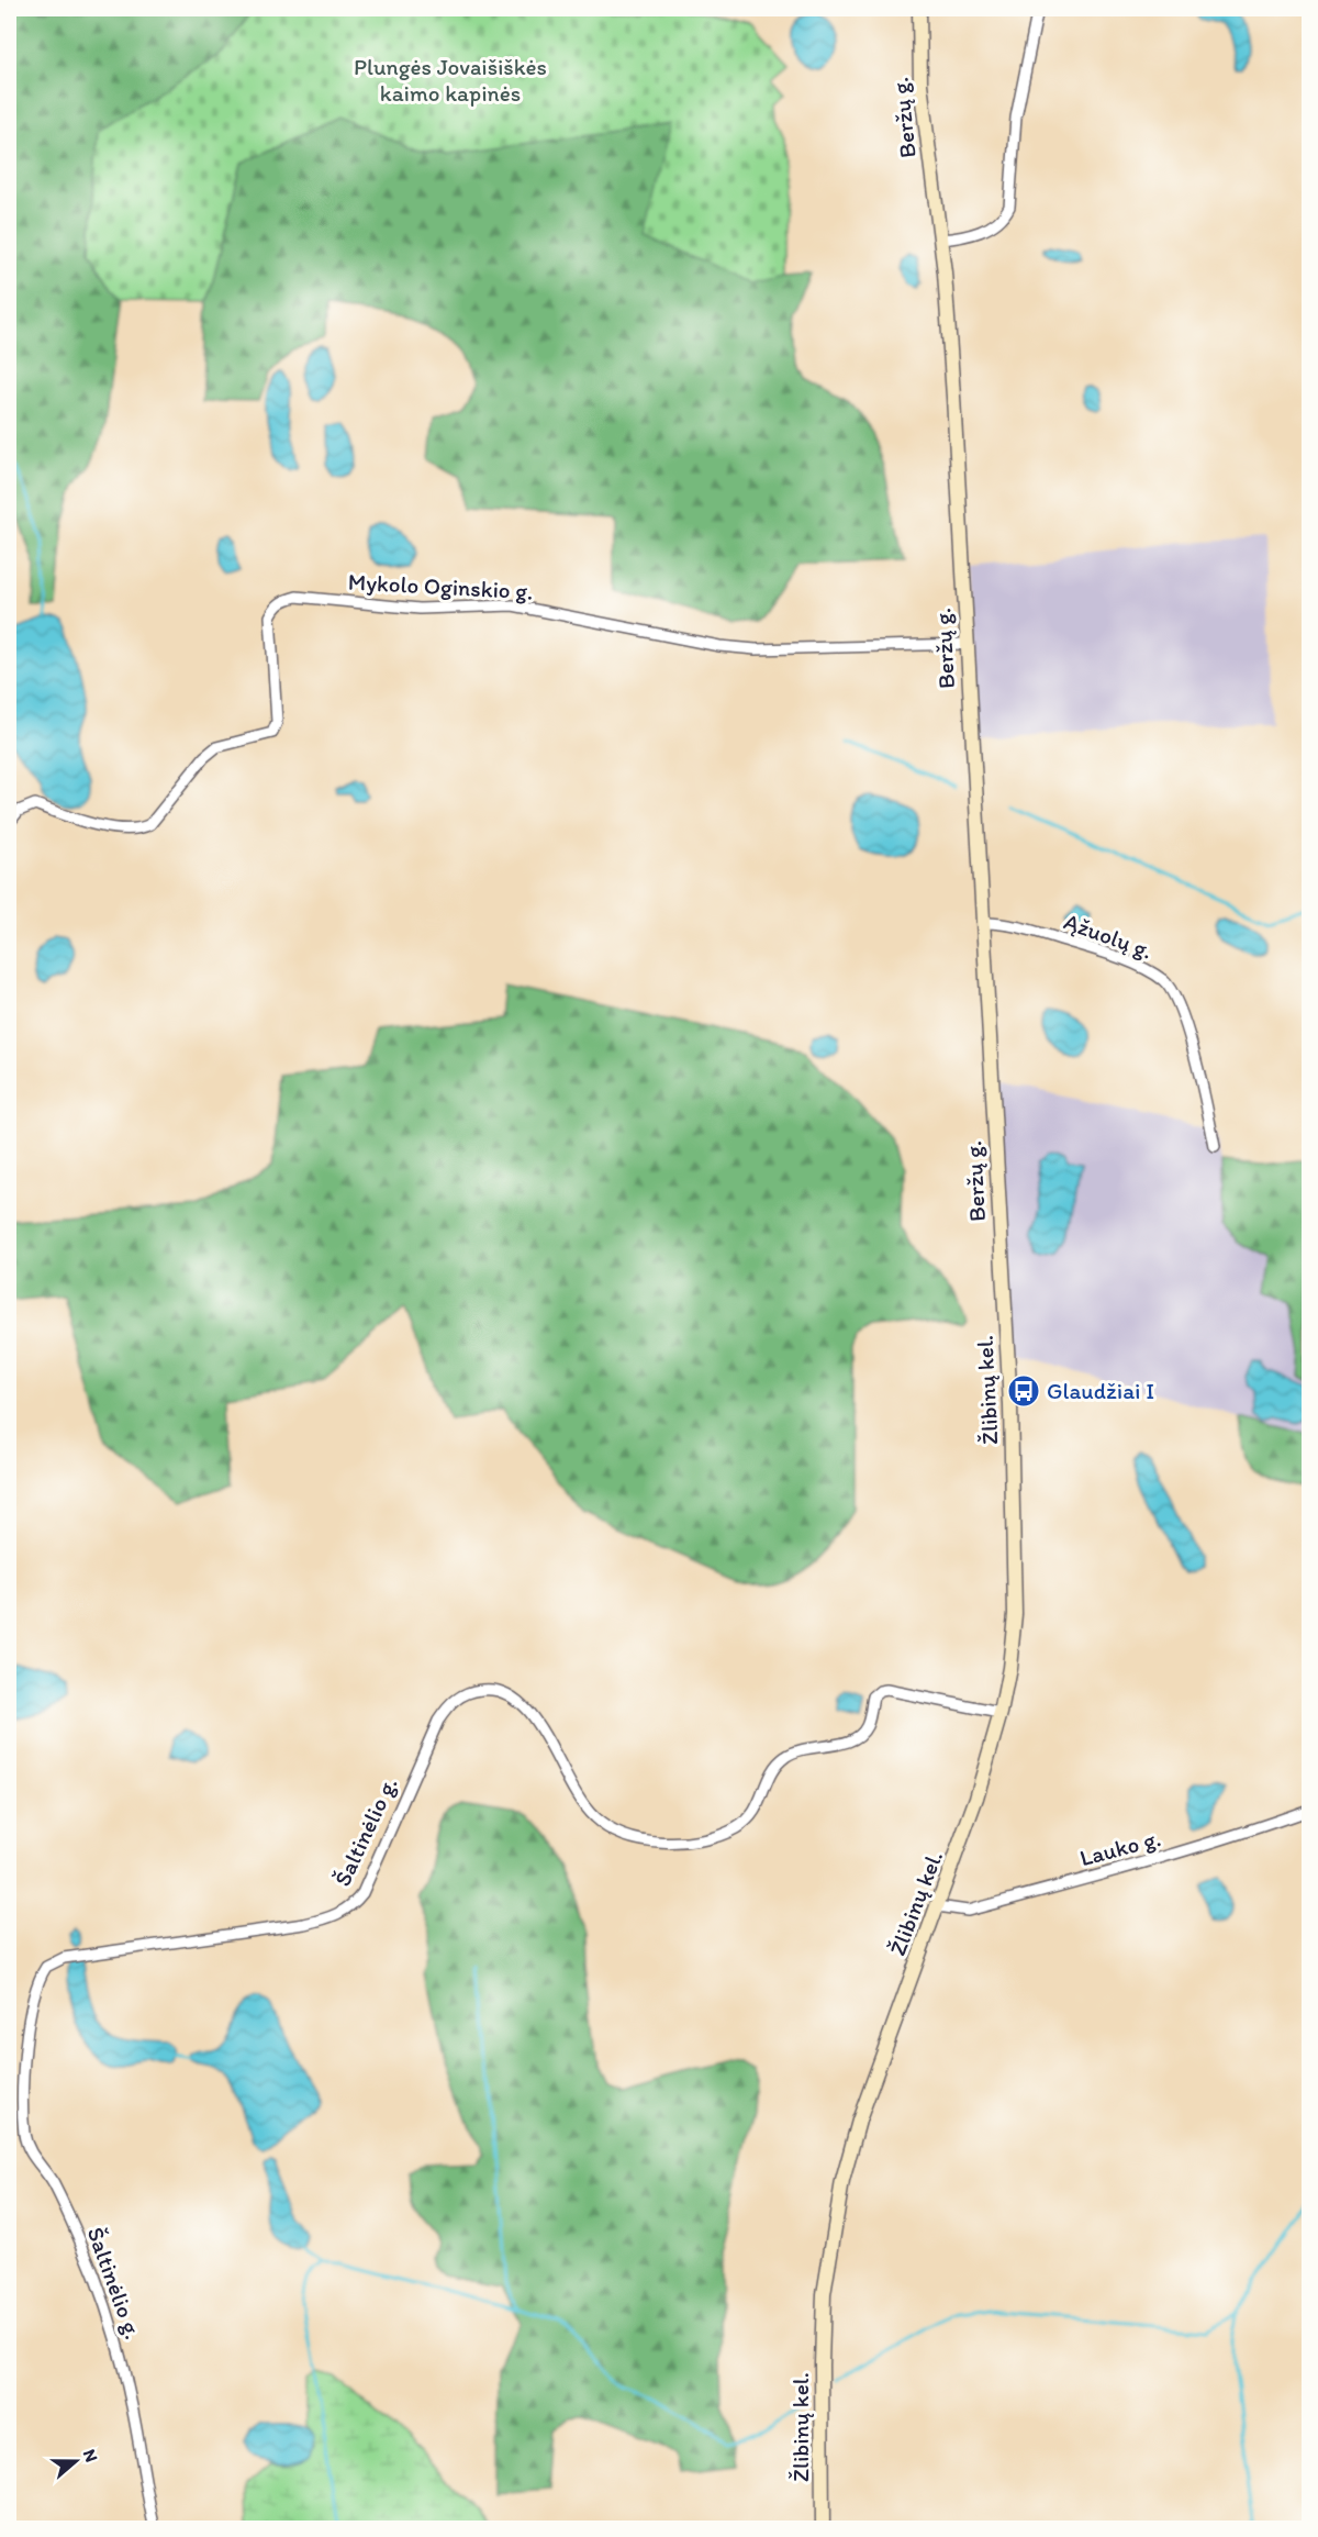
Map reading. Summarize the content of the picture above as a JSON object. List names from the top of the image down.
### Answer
{
  "streets": {
    "main road": ["Beržų g.", "Žlibinų kel."],
    "street": [
      "Mykolo Oginskio g.",
      "Ąžuolų g.",
      "Šaltinėlio g.",
      "Lauko g."
    ]
  },
  "crossings": [
    ["Beržų g.", "Mykolo Oginskio g."],
    ["Beržų g.", "Ąžuolų g."],
    ["Beržų g.", "Žlibinų kel."],
    ["Žlibinų kel.", "Šaltinėlio g."],
    ["Žlibinų kel.", "Lauko g."]
  ],
  "parks": ["Plungės Jovaišiškės kaimo kapinės"],
  "places": {
    "bus stop": ["Glaudžiai I"]
  },
  "north": "right"
}
